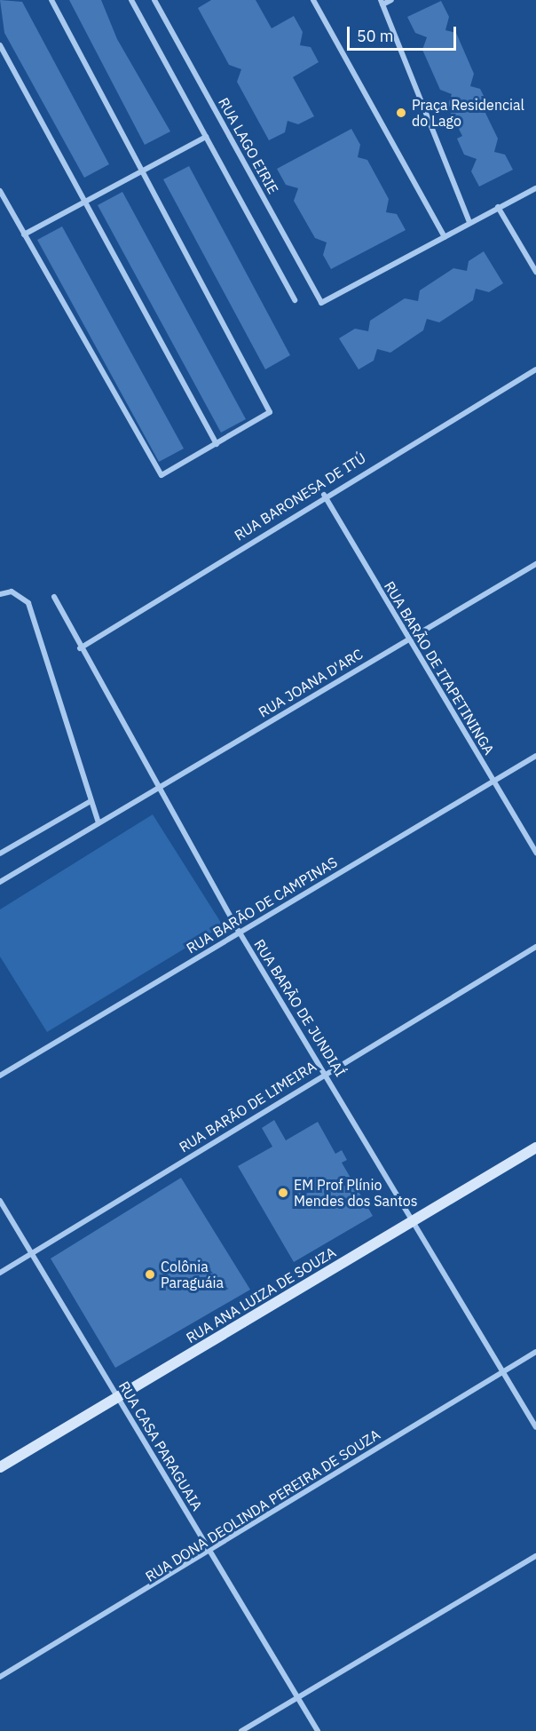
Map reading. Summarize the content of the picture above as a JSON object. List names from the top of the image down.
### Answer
{
  "streets": {
    "street": [
      "RUA LAGO EIRIE",
      "RUA BARONESA DE ITÚ",
      "RUA BARÃO DE ITAPETININGA",
      "RUA JOANA D'ARC",
      "RUA BARÃO DE CAMPINAS",
      "RUA BARÃO DE JUNDIAÍ",
      "RUA BARÃO DE LIMEIRA",
      "RUA ANA LUIZA DE SOUZA",
      "RUA CASA PARAGUAIA",
      "RUA DONA DEOLINDA PEREIRA DE SOUZA"
    ]
  },
  "crossings": [
    ["RUA BARONESA DE ITÚ", "RUA BARÃO DE ITAPETININGA"],
    ["RUA BARONESA DE ITÚ", "RUA BARÃO DE JUNDIAÍ"],
    ["RUA BARÃO DE ITAPETININGA", "RUA JOANA D'ARC"],
    ["RUA BARÃO DE ITAPETININGA", "RUA BARÃO DE CAMPINAS"],
    ["RUA JOANA D'ARC", "RUA BARÃO DE JUNDIAÍ"],
    ["RUA BARÃO DE CAMPINAS", "RUA BARÃO DE JUNDIAÍ"],
    ["RUA BARÃO DE JUNDIAÍ", "RUA BARÃO DE LIMEIRA"],
    ["RUA BARÃO DE JUNDIAÍ", "RUA ANA LUIZA DE SOUZA"],
    ["RUA BARÃO DE JUNDIAÍ", "RUA DONA DEOLINDA PEREIRA DE SOUZA"],
    ["RUA BARÃO DE LIMEIRA", "RUA CASA PARAGUAIA"],
    ["RUA ANA LUIZA DE SOUZA", "RUA CASA PARAGUAIA"],
    ["RUA CASA PARAGUAIA", "RUA DONA DEOLINDA PEREIRA DE SOUZA"]
  ],
  "places": ["Praça Residencial do Lago", "EM Prof Plínio Mendes dos Santos", "Colônia Paraguáia"],
  "scale_bar": "50 m"
}
